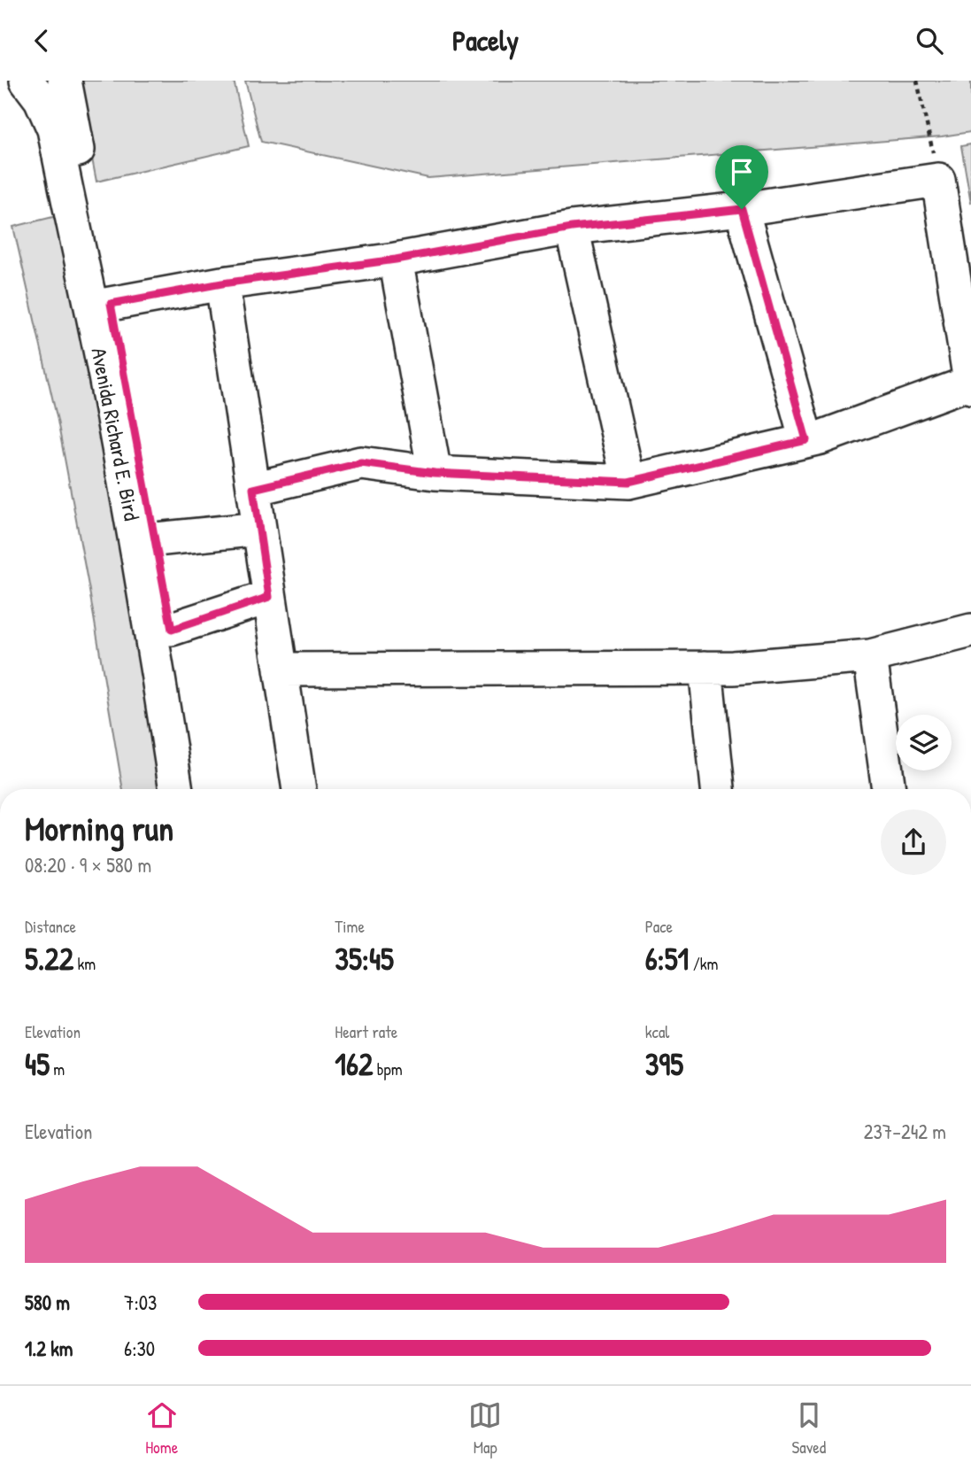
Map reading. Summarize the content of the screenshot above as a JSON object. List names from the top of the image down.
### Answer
{
  "streets": {
    "street": ["Avenida Richard E. Bird"]
  },
  "page": {
    "header": "Pacely",
    "heading": ["Morning run", "08:20 · 9 × 580 m"],
    "stats": [
      ["Distance", "5.22 km"],
      ["Time", "35:45"],
      ["Pace", "6:51 /km"],
      ["Elevation", "45 m"],
      ["Heart rate", "162 bpm"],
      ["kcal", "395"]
    ],
    "chart": ["Elevation", "237–242 m"],
    "list": [
      {
        "name": "580 m",
        "note": "7:03"
      },
      {
        "name": "1.2 km",
        "note": "6:30"
      }
    ],
    "tabs": ["Home", "Map", "Saved"]
  }
}
